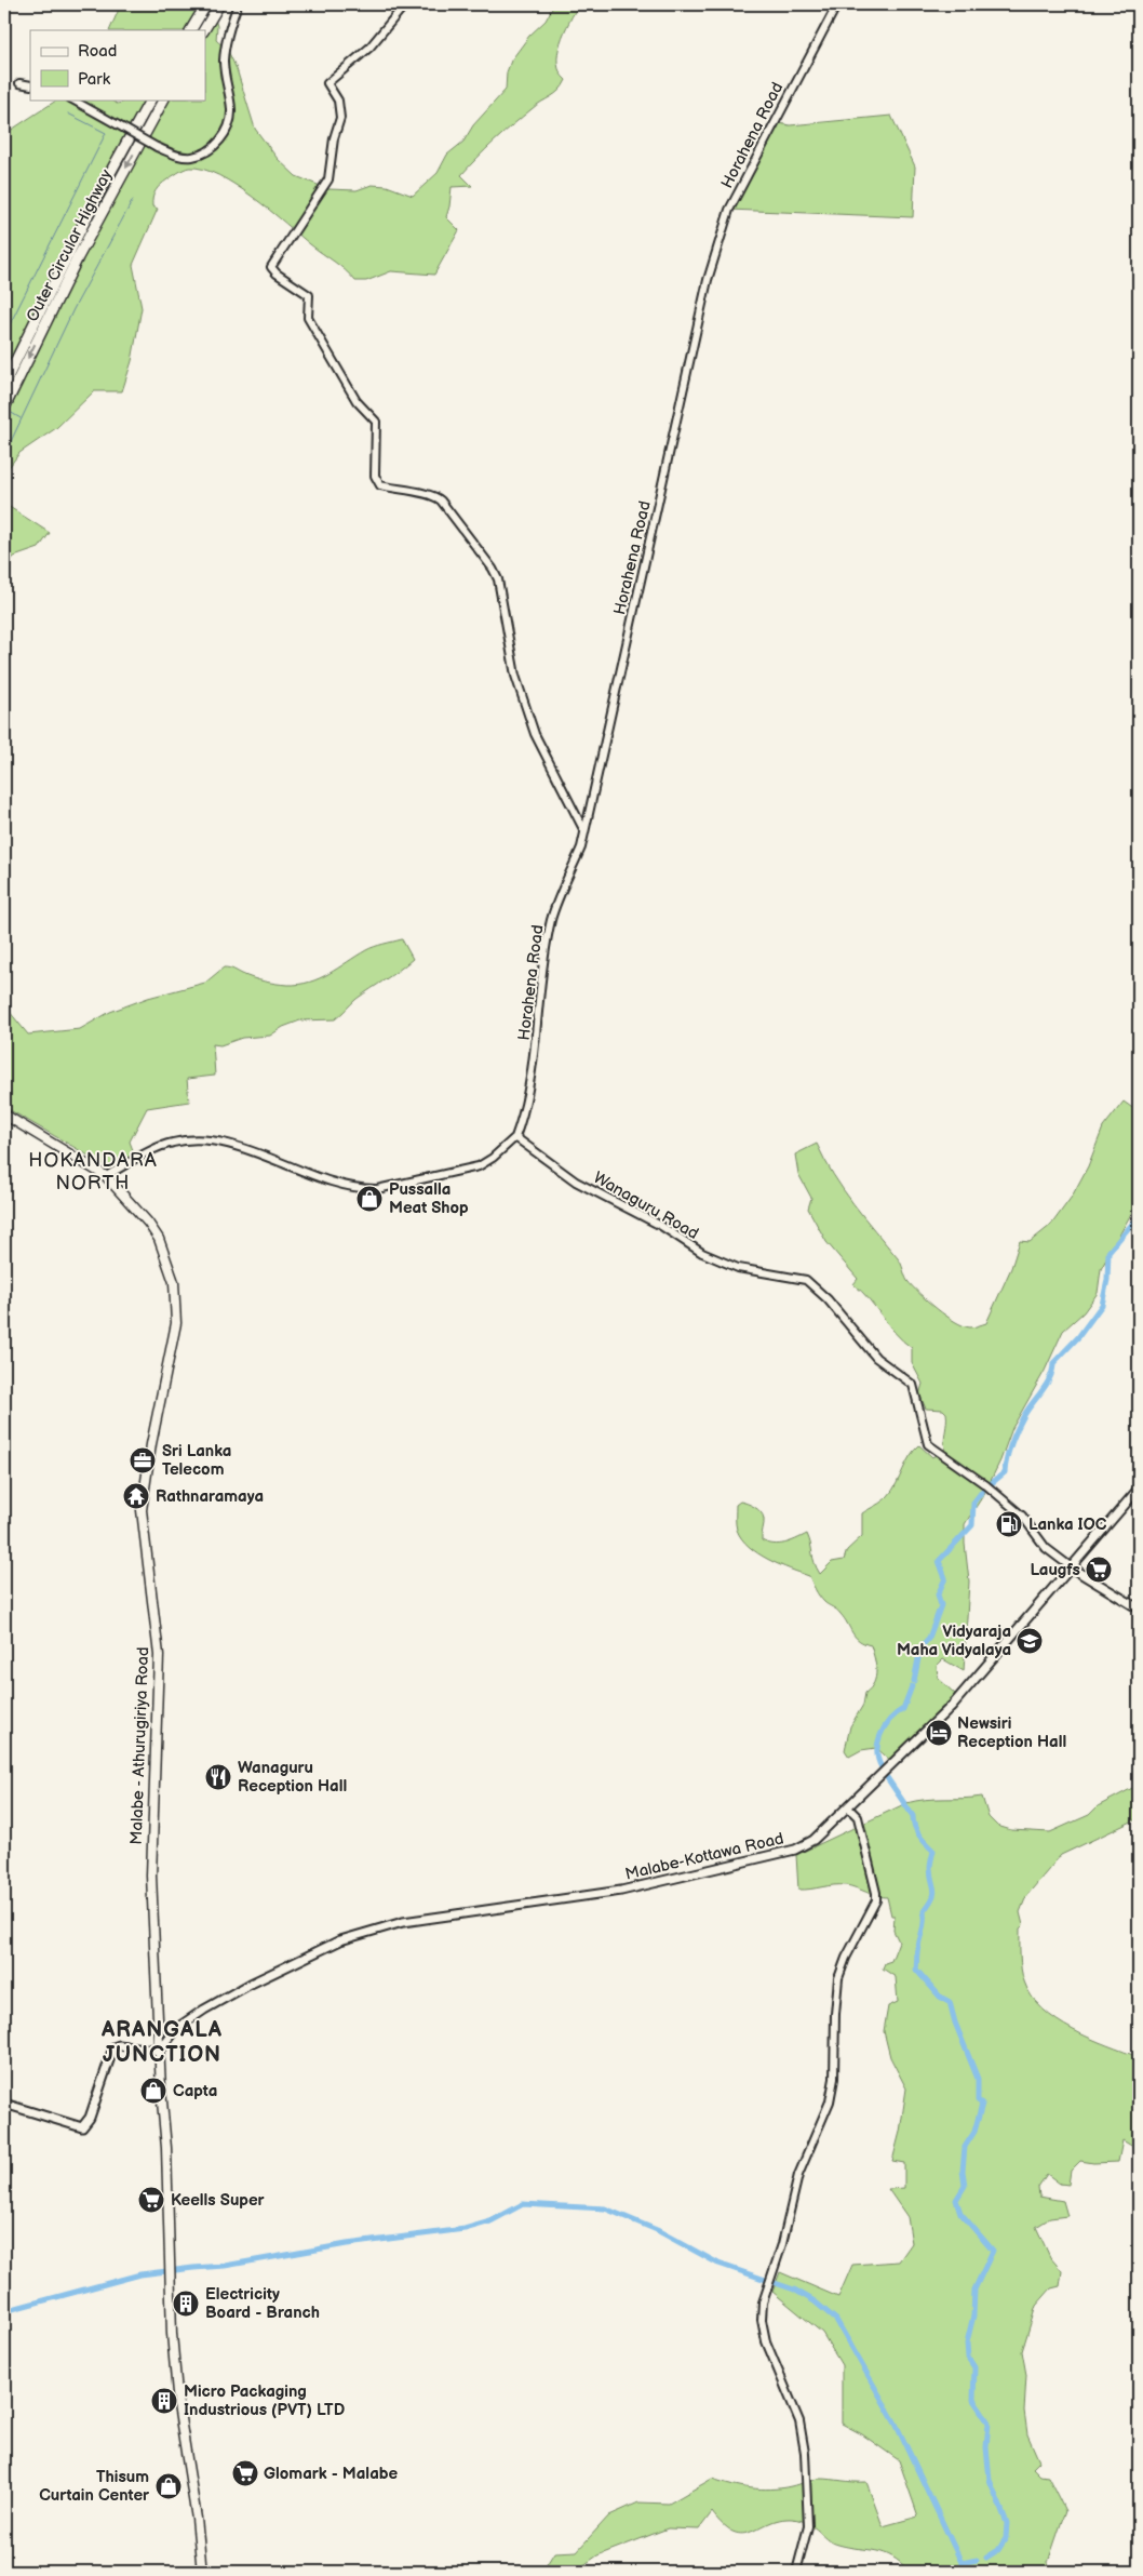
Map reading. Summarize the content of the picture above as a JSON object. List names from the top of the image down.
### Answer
{
  "streets": {
    "highway": ["Outer Circular Highway"],
    "main road": ["Malabe - Athurugiriya Road", "Malabe-Kottawa Road"],
    "street": ["Horahena Road", "Wanaguru Road"]
  },
  "crossings": [
    ["Horahena Road", "Wanaguru Road"],
    ["Wanaguru Road", "Malabe-Kottawa Road"],
    ["Malabe - Athurugiriya Road", "Malabe-Kottawa Road"]
  ],
  "districts": ["HOKANDARA NORTH", "ARANGALA JUNCTION"],
  "places": {
    "shop": ["Pussalla Meat Shop", "Capta", "Thisum Curtain Center"],
    "office": ["Sri Lanka Telecom"],
    "temple": ["Rathnaramaya"],
    "fuel station": ["Lanka IOC"],
    "supermarket": ["Laugfs", "Keells Super", "Glomark - Malabe"],
    "school or university": ["Vidyaraja Maha Vidyalaya"],
    "hotel": ["Newsiri Reception Hall"],
    "restaurant": ["Wanaguru Reception Hall"],
    "building": ["Electricity Board - Branch", "Micro Packaging Industrious (PVT) LTD"]
  },
  "legend": ["Road", "Park"]
}
